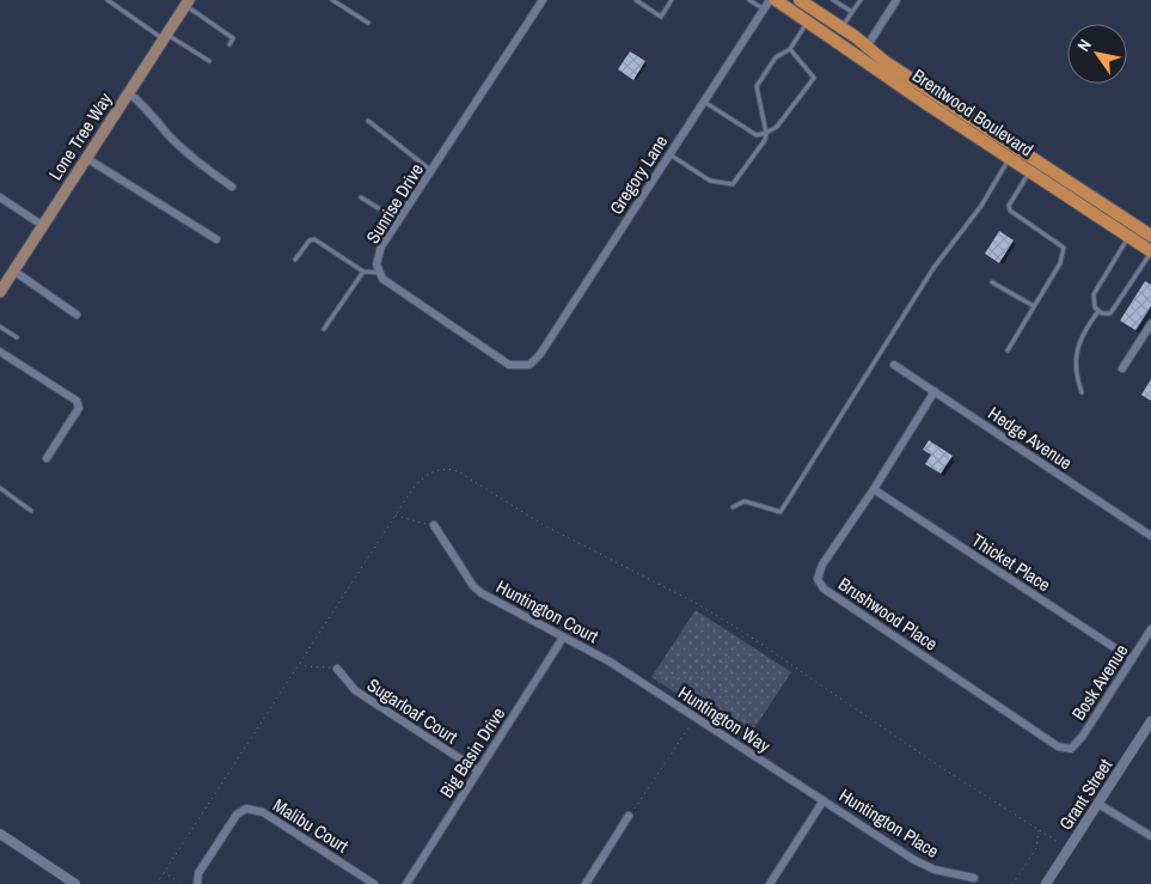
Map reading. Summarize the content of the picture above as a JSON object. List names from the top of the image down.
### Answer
{
  "streets": {
    "main road": ["Brentwood Boulevard", "Lone Tree Way"],
    "street": [
      "Gregory Lane",
      "Sunrise Drive",
      "Hedge Avenue",
      "Thicket Place",
      "Huntington Court",
      "Brushwood Place",
      "Bosk Avenue",
      "Sugarloaf Court",
      "Huntington Way",
      "Big Basin Drive",
      "Grant Street",
      "Huntington Place",
      "Malibu Court"
    ]
  },
  "crossings": [
    ["Gregory Lane", "Sunrise Drive"],
    ["Hedge Avenue", "Brushwood Place"],
    ["Thicket Place", "Brushwood Place"],
    ["Thicket Place", "Bosk Avenue"],
    ["Huntington Court", "Huntington Way"],
    ["Huntington Court", "Big Basin Drive"],
    ["Brushwood Place", "Bosk Avenue"],
    ["Sugarloaf Court", "Big Basin Drive"],
    ["Huntington Way", "Huntington Place"]
  ],
  "north": "top left"
}
